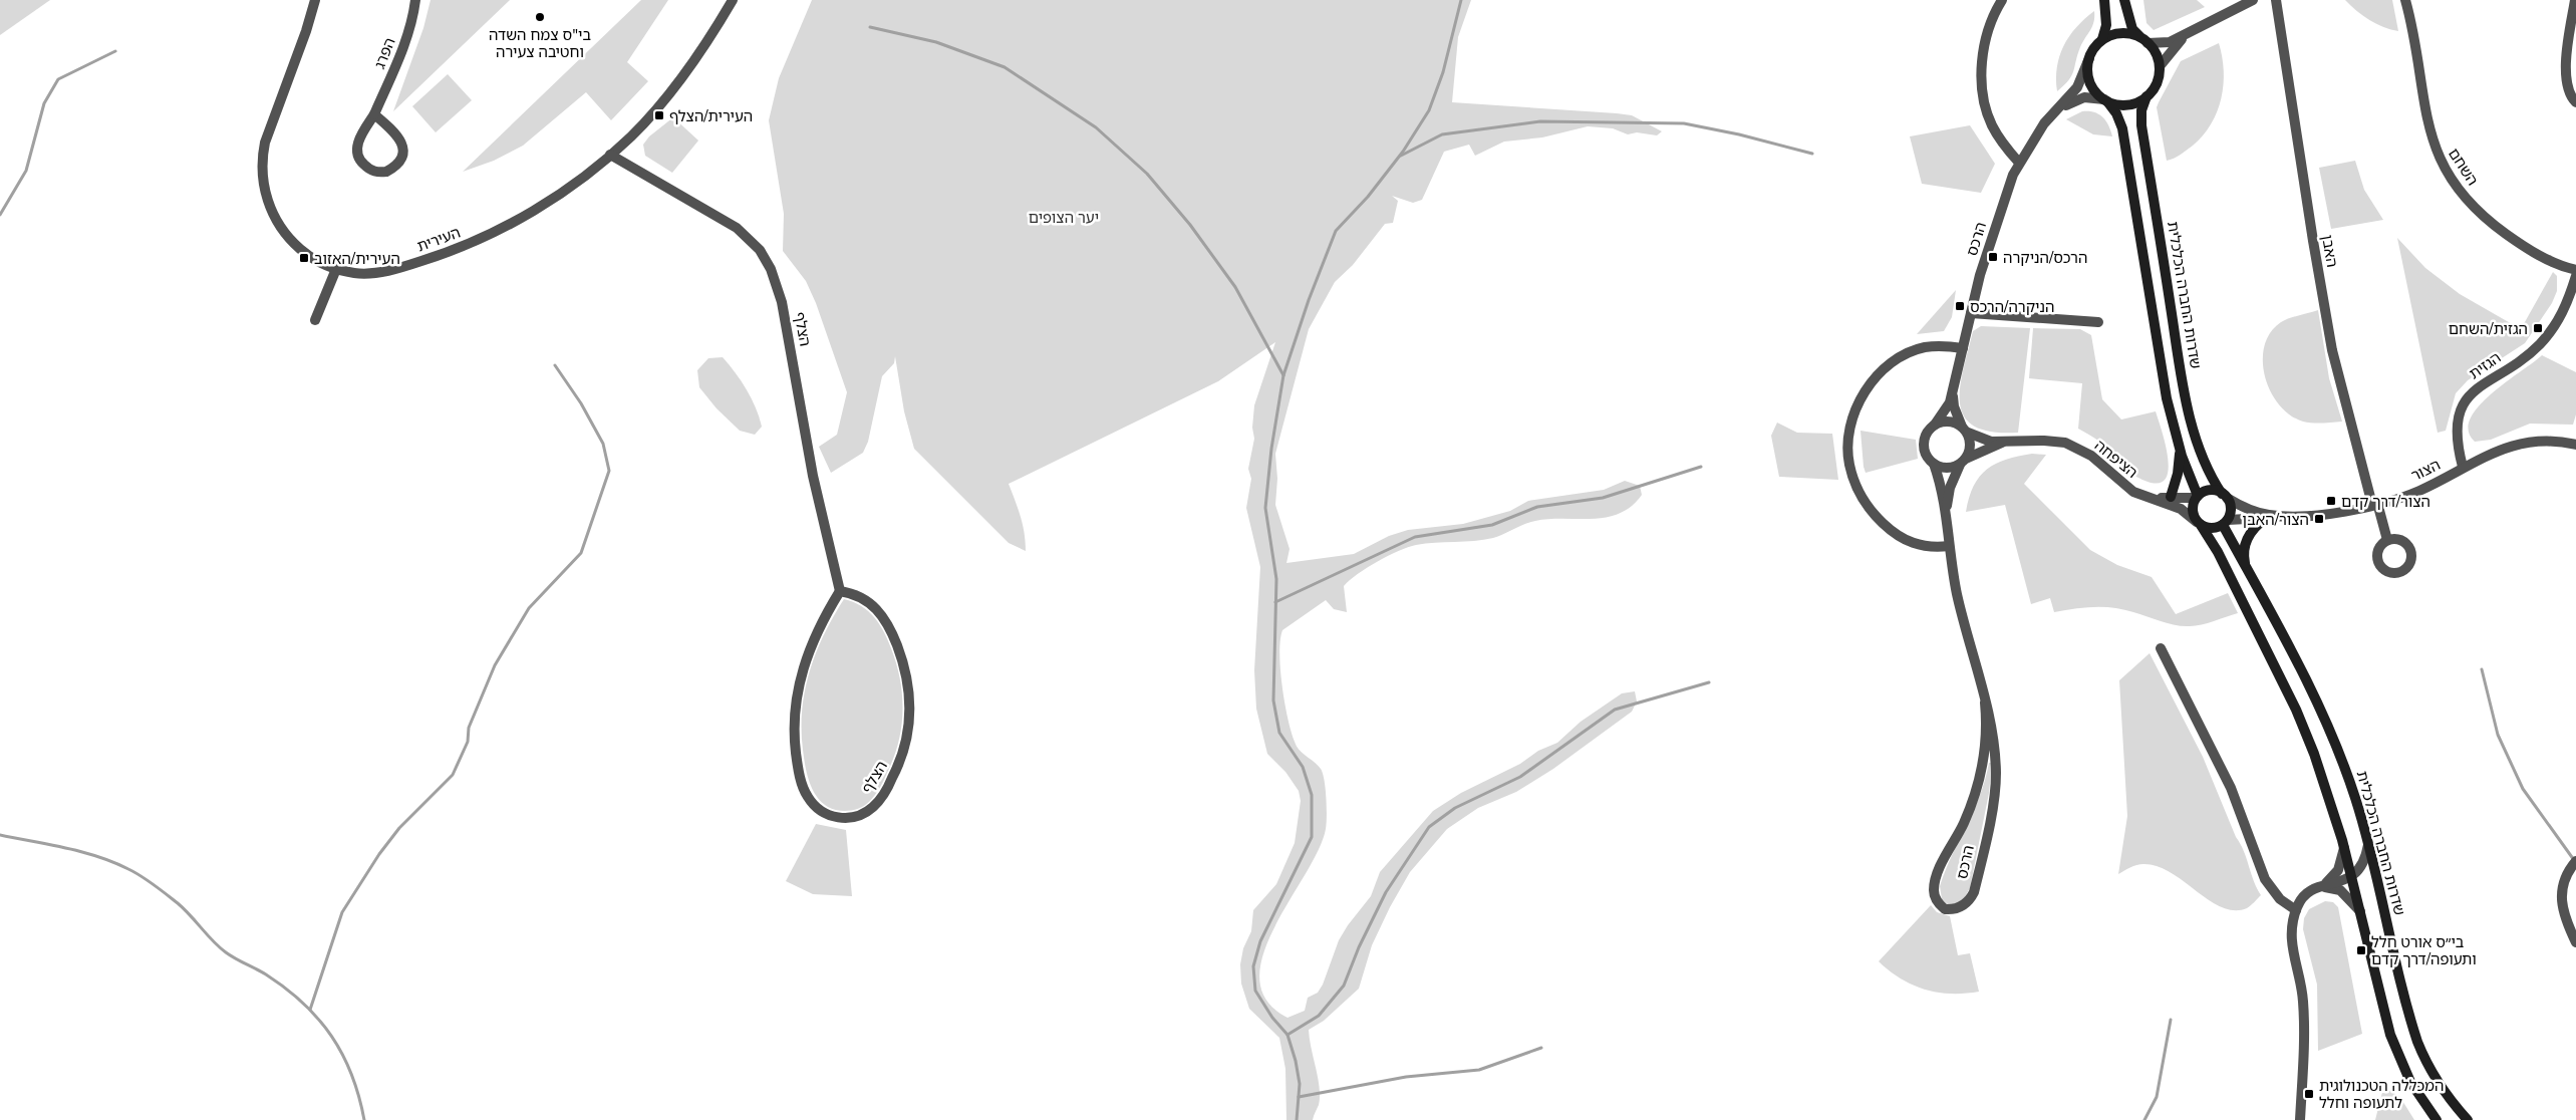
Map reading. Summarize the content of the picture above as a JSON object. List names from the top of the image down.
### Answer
{
  "streets": {
    "main road": ["שדרות החברה הכלכלית"],
    "street": [
      "הפרג",
      "השחם",
      "העירית",
      "הרכס",
      "האבן",
      "הצלף",
      "הגזית",
      "הציפחה",
      "הצור"
    ]
  },
  "crossings": [
    ["העירית", "הצלף"],
    ["הרכס", "שדרות החברה הכלכלית"],
    ["הרכס", "הציפחה"],
    ["האבן", "הצור"],
    ["שדרות החברה הכלכלית", "הציפחה"],
    ["שדרות החברה הכלכלית", "הצור"],
    ["הגזית", "הצור"],
    ["הציפחה", "הצור"]
  ],
  "parks": ["יער הצופים"],
  "places": {
    "other": ["בי\"ס צמח השדה וחטיבה צעירה"],
    "transit": [
      "העירית/הצלף",
      "הרכס/הניקרה",
      "העירית/האזוב",
      "הניקרה/הרכס",
      "הגזית/השחם",
      "הצור/דרך קדם",
      "הצור/האבן",
      "בי״ס אורט חלל ותעופה/דרך קדם",
      "המכללה הטכנולוגית לתעופה וחלל"
    ]
  }
}
